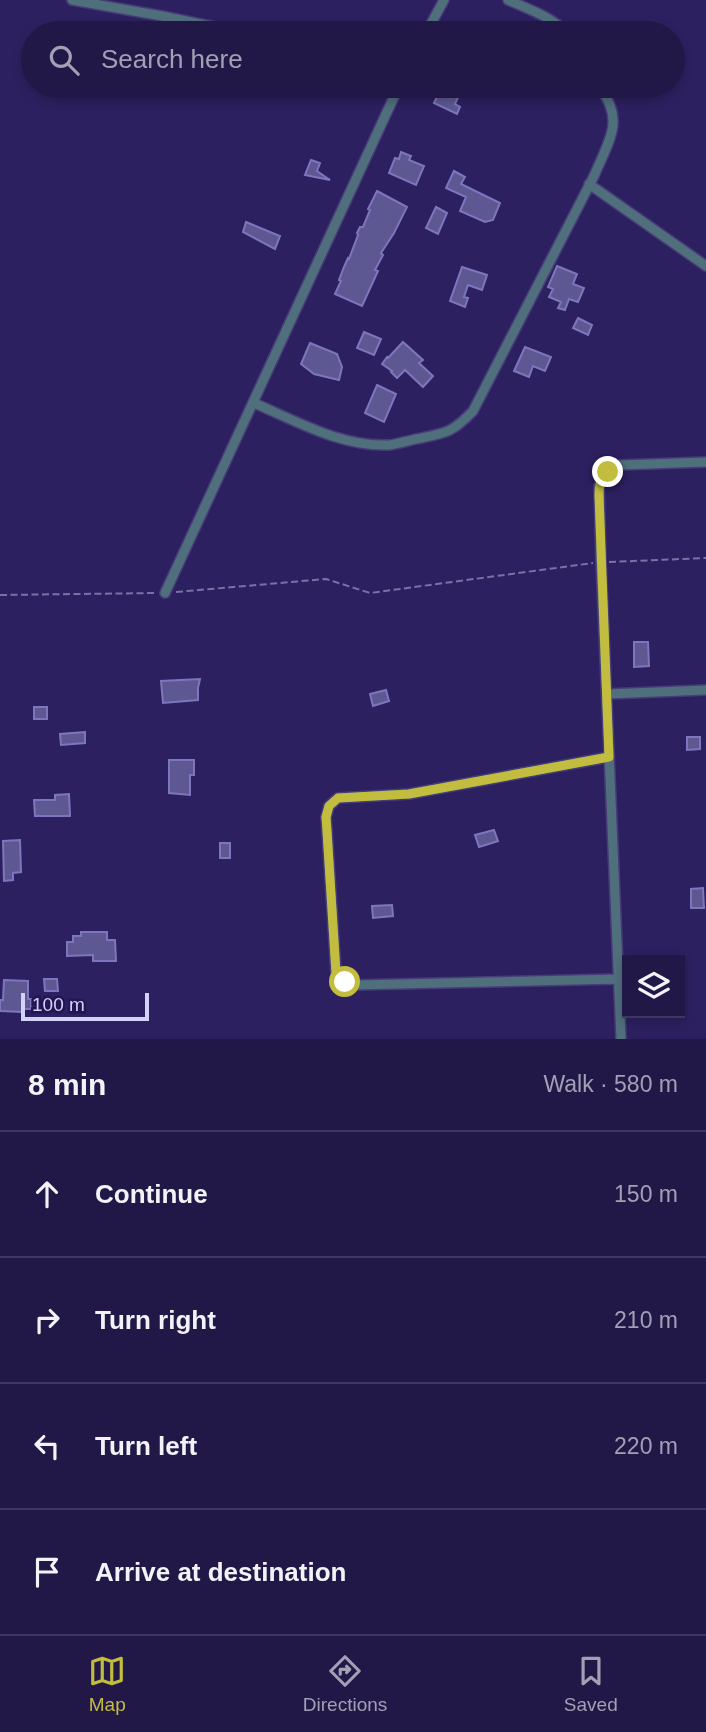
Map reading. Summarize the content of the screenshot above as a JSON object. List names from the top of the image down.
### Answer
{
  "scale_bar": "100 m",
  "page": {
    "search": "Search here",
    "scale": "100 m",
    "heading": ["8 min", "Walk · 580 m"],
    "list": [
      ["Continue", "150 m"],
      ["Turn right", "210 m"],
      ["Turn left", "220 m"],
      "Arrive at destination"
    ],
    "nav": ["Map", "Directions", "Saved"]
  }
}
